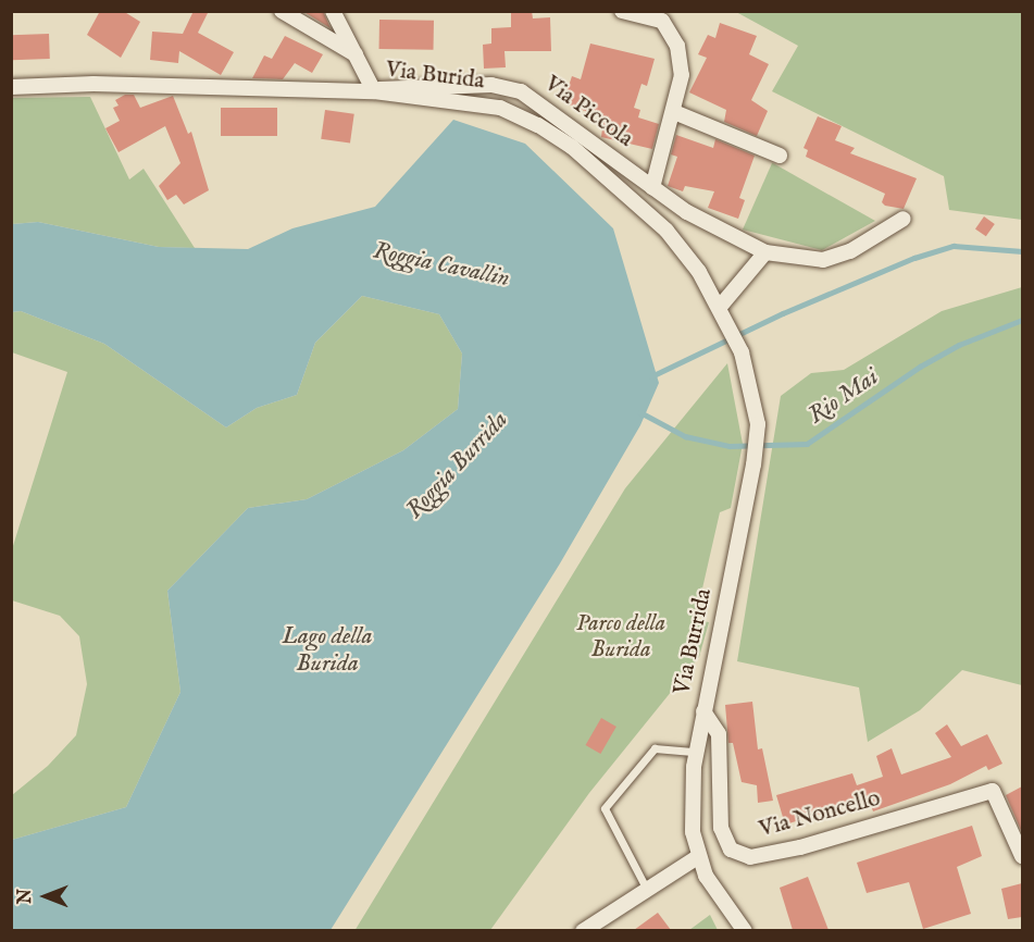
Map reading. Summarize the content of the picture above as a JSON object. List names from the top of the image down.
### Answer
{
  "streets": {
    "street": [
      "Via Burida",
      "Via Piccola",
      "Via Burrida",
      "Via Noncello"
    ]
  },
  "crossings": [
    ["Via Burida", "Via Piccola"],
    ["Via Burida", "Via Burrida"],
    ["Via Burrida", "Via Noncello"]
  ],
  "water": [
    "Roggia Cavallin",
    "Rio Mai",
    "Roggia Burrida",
    "Lago della Burida"
  ],
  "parks": ["Parco della Burida"],
  "north": "left"
}
